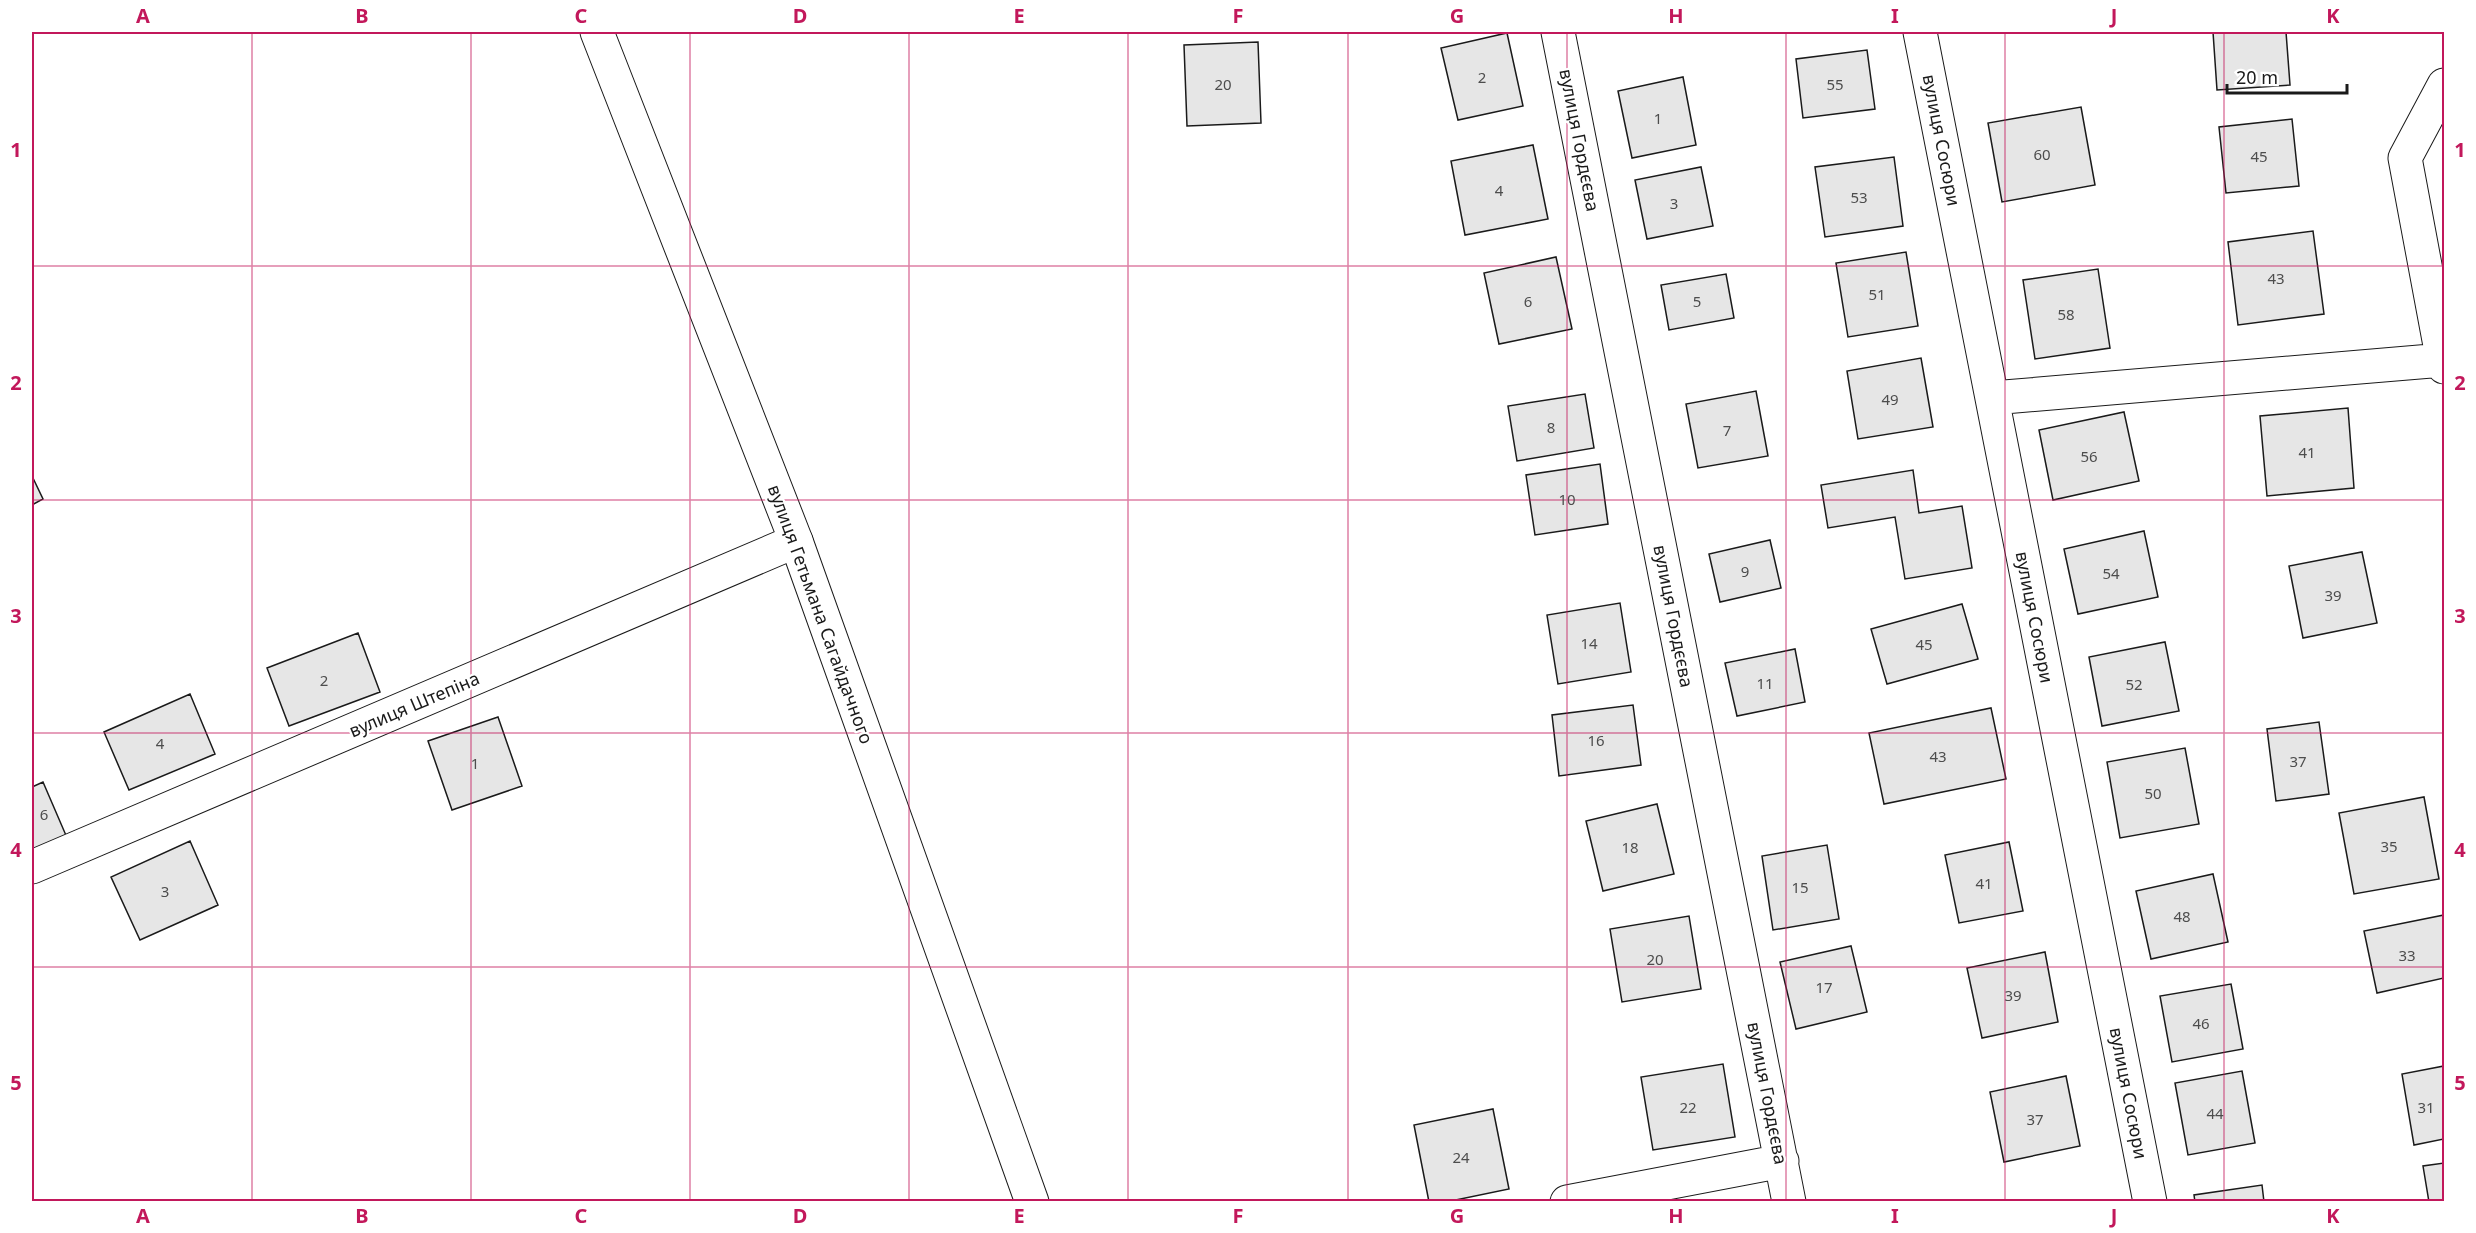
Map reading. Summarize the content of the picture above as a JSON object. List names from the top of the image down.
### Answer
{
  "streets": {
    "street": [
      "вулиця Гордєєва",
      "вулиця Сосюри",
      "вулиця Гетьмана Сагайдачного",
      "вулиця Штепіна"
    ]
  },
  "crossings": [
    ["вулиця Гетьмана Сагайдачного", "вулиця Штепіна"]
  ],
  "house_numbers": [
    "2",
    "20",
    "55",
    "1",
    "60",
    "45",
    "4",
    "53",
    "3",
    "43",
    "51",
    "6",
    "5",
    "58",
    "49",
    "8",
    "7",
    "41",
    "56",
    "10",
    "9",
    "54",
    "39",
    "14",
    "45",
    "2",
    "11",
    "52",
    "16",
    "4",
    "43",
    "37",
    "1",
    "50",
    "6",
    "35",
    "18",
    "41",
    "15",
    "3",
    "48",
    "33",
    "20",
    "17",
    "39",
    "46",
    "22",
    "31",
    "44",
    "37",
    "24"
  ],
  "scale_bar": "20 m",
  "grid": {
    "columns": [
      "A",
      "B",
      "C",
      "D",
      "E",
      "F",
      "G",
      "H",
      "I",
      "J",
      "K"
    ],
    "rows": [
      "1",
      "2",
      "3",
      "4",
      "5"
    ]
  }
}
